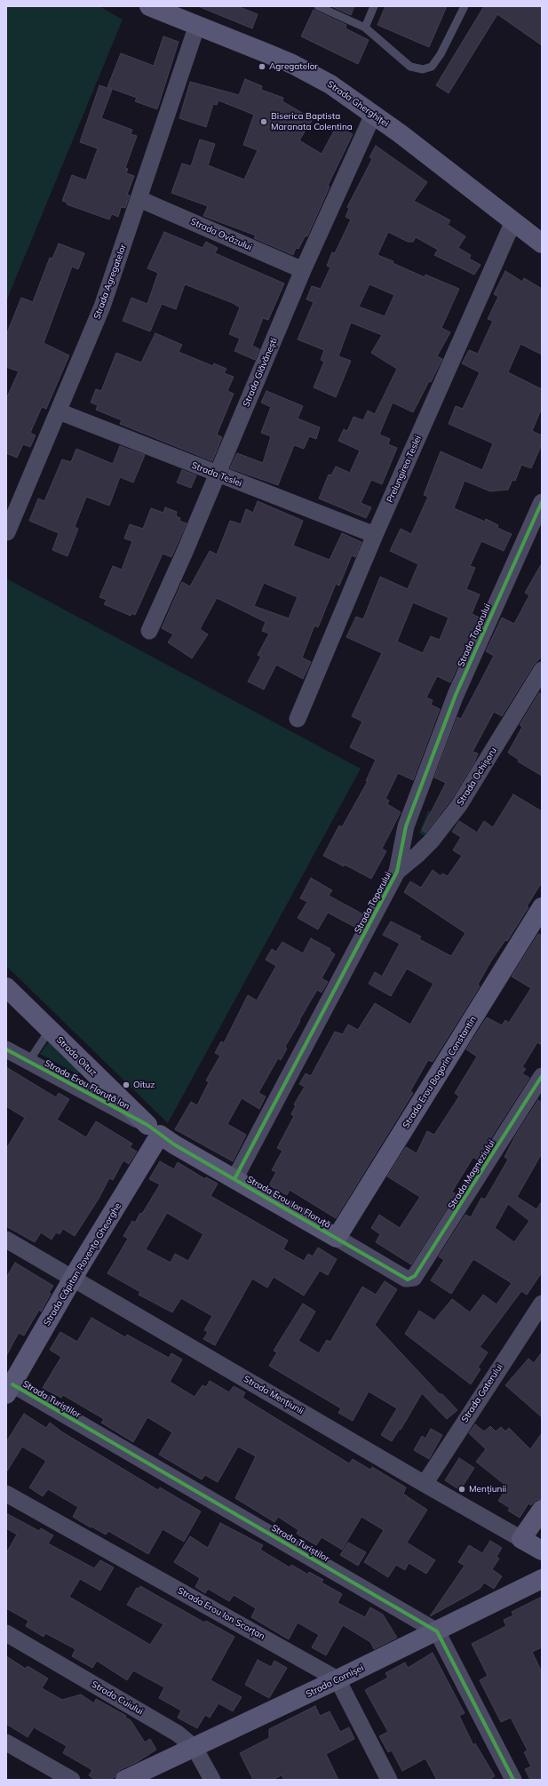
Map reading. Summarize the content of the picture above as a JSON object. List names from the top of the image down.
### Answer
{
  "streets": {
    "street": [
      "Strada Gherghiței",
      "Strada Ovăzului",
      "Strada Agregatelor",
      "Strada Glăvănești",
      "Prelungirea Teslei",
      "Strada Teslei",
      "Strada Toporului",
      "Strada Ochișoru",
      "Strada Oituz",
      "Strada Erou Bogorin Constantin",
      "Strada Erou Floruță Ion",
      "Strada Magneziului",
      "Strada Erou Ion Floruță",
      "Strada Căpitan Rovența Gheorghe",
      "Strada Gaterului",
      "Strada Mențiunii",
      "Strada Turiștilor",
      "Strada Erou Ion Scorțan",
      "Strada Cornișei",
      "Strada Cuiului"
    ]
  },
  "crossings": [
    ["Strada Gherghiței", "Strada Agregatelor"],
    ["Strada Gherghiței", "Strada Glăvănești"],
    ["Strada Gherghiței", "Prelungirea Teslei"],
    ["Strada Ovăzului", "Strada Agregatelor"],
    ["Strada Ovăzului", "Strada Glăvănești"],
    ["Strada Agregatelor", "Strada Teslei"],
    ["Strada Glăvănești", "Strada Teslei"],
    ["Prelungirea Teslei", "Strada Teslei"],
    ["Strada Toporului", "Strada Ochișoru"],
    ["Strada Toporului", "Strada Erou Ion Floruță"],
    ["Strada Oituz", "Strada Erou Floruță Ion"],
    ["Strada Oituz", "Strada Erou Ion Floruță"],
    ["Strada Oituz", "Strada Căpitan Rovența Gheorghe"],
    ["Strada Erou Bogorin Constantin", "Strada Erou Ion Floruță"],
    ["Strada Erou Floruță Ion", "Strada Erou Ion Floruță"],
    ["Strada Erou Floruță Ion", "Strada Căpitan Rovența Gheorghe"],
    ["Strada Magneziului", "Strada Erou Ion Floruță"],
    ["Strada Erou Ion Floruță", "Strada Căpitan Rovența Gheorghe"],
    ["Strada Căpitan Rovența Gheorghe", "Strada Mențiunii"],
    ["Strada Căpitan Rovența Gheorghe", "Strada Turiștilor"],
    ["Strada Gaterului", "Strada Mențiunii"],
    ["Strada Turiștilor", "Strada Cornișei"],
    ["Strada Erou Ion Scorțan", "Strada Cornișei"],
    ["Strada Cornișei", "Strada Cuiului"]
  ],
  "places": [
    "Agregatelor",
    "Biserica Baptista Maranata Colentina",
    "Oituz",
    "Mențiunii"
  ]
}
